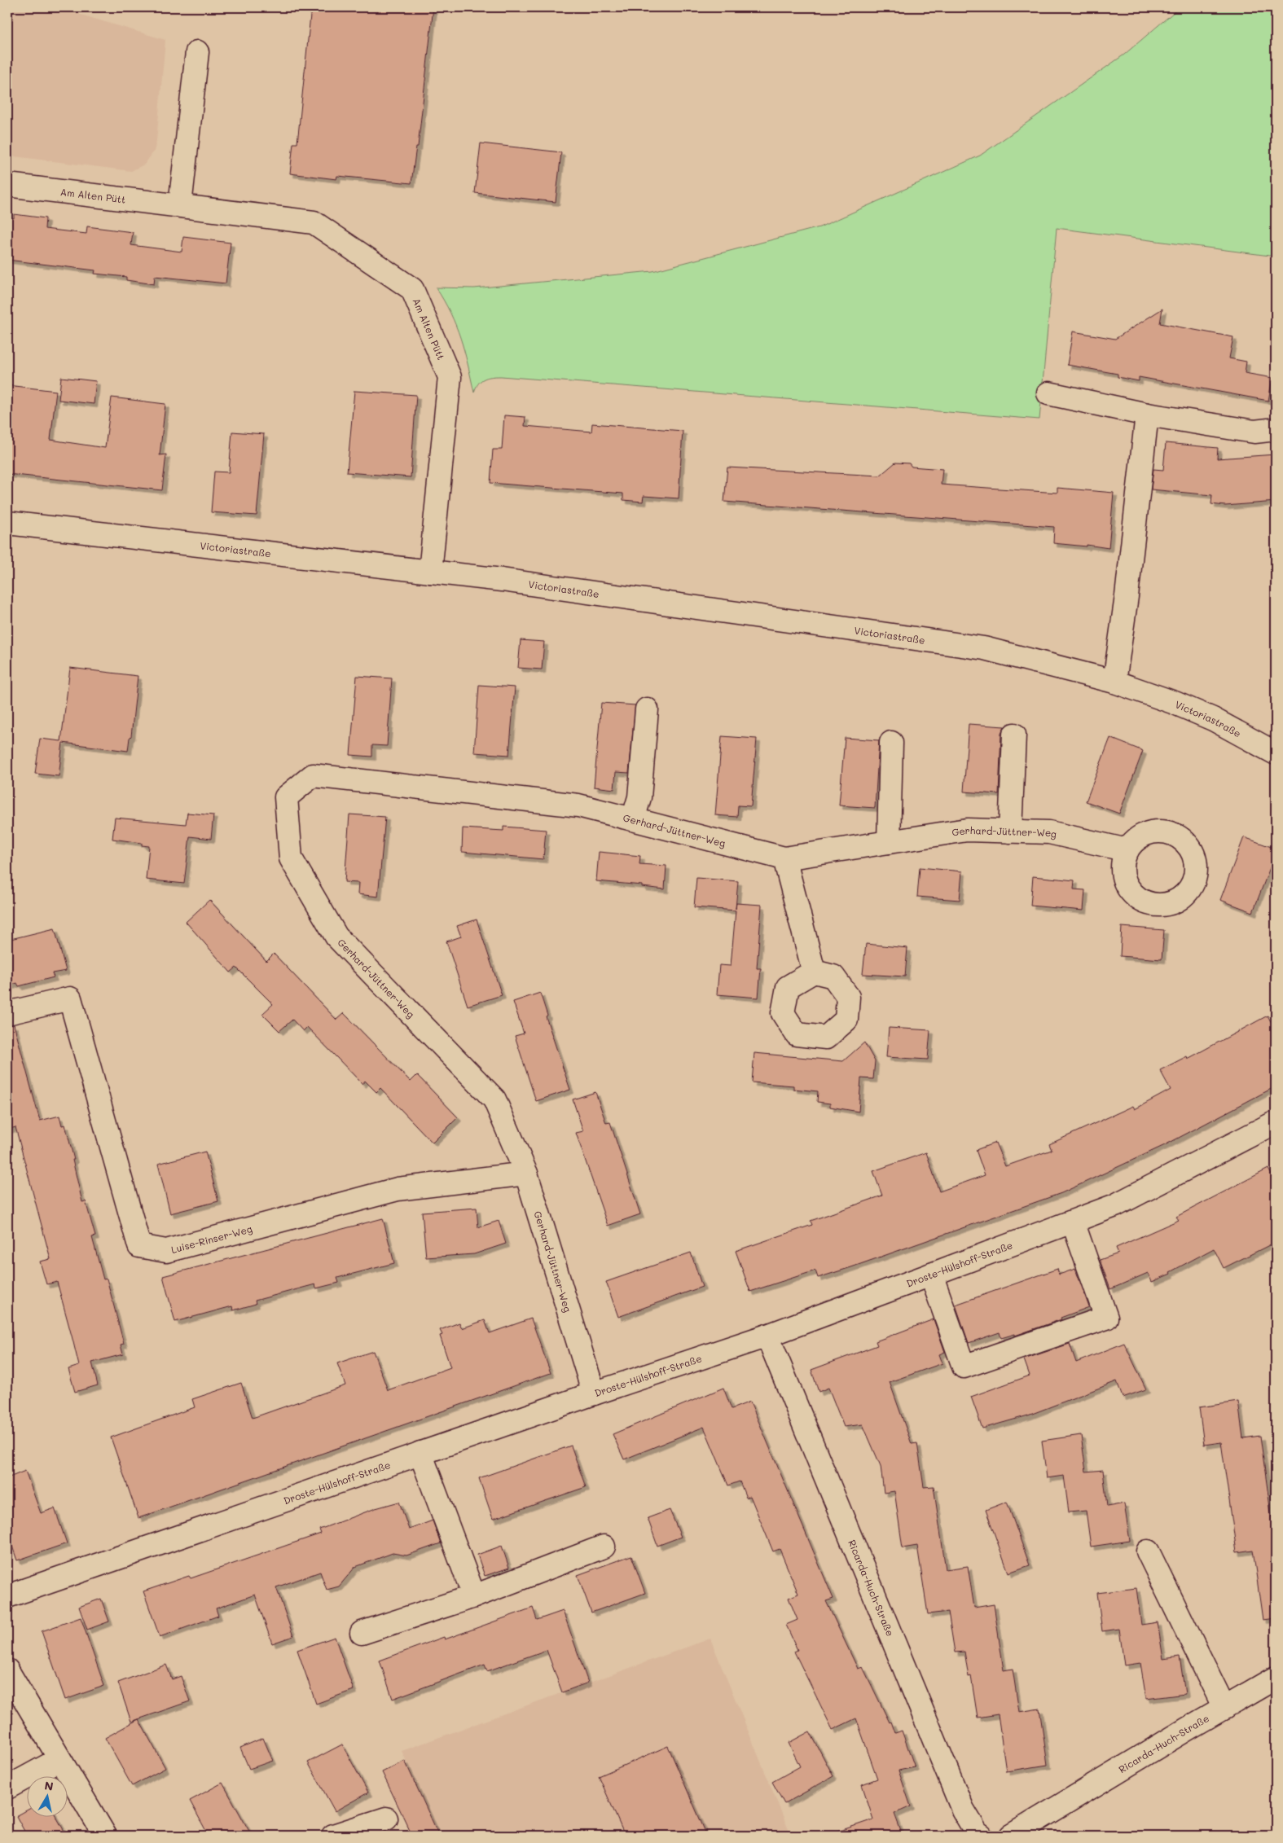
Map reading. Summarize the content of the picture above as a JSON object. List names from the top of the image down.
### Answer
{
  "streets": {
    "street": [
      "Am Alten Pütt",
      "Victoriastraße",
      "Gerhard-Jüttner-Weg",
      "Luise-Rinser-Weg",
      "Droste-Hülshoff-Straße",
      "Ricarda-Huch-Straße"
    ]
  },
  "crossings": [
    ["Am Alten Pütt", "Victoriastraße"],
    ["Gerhard-Jüttner-Weg", "Luise-Rinser-Weg"],
    ["Gerhard-Jüttner-Weg", "Droste-Hülshoff-Straße"],
    ["Droste-Hülshoff-Straße", "Ricarda-Huch-Straße"]
  ],
  "north": "top"
}
